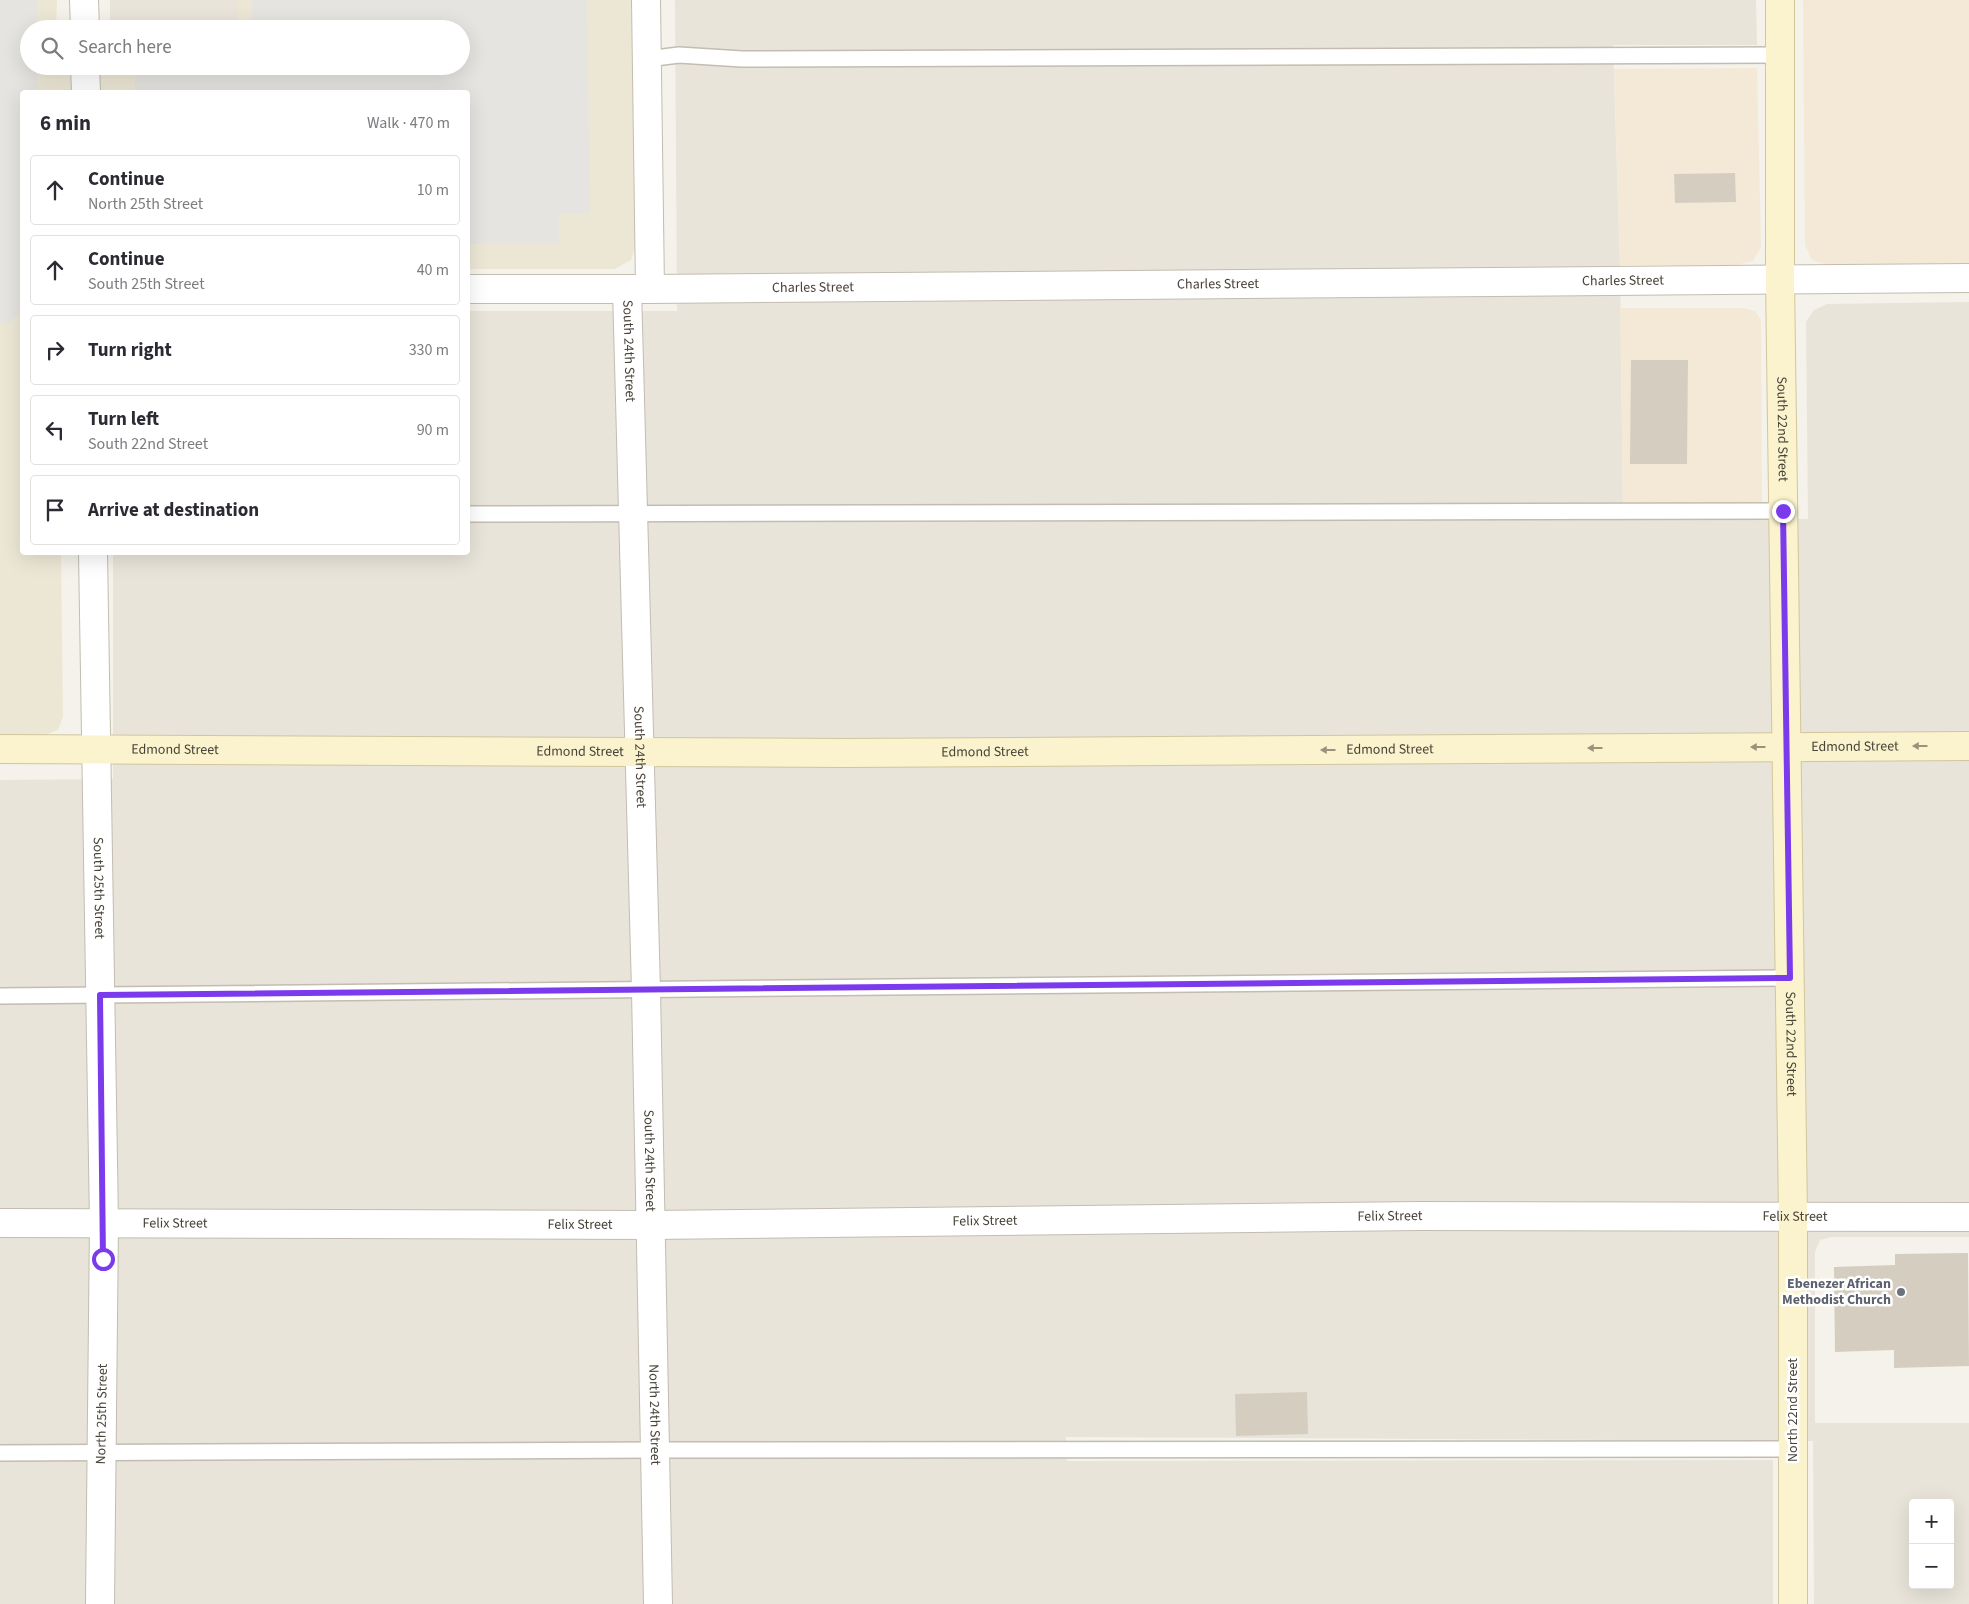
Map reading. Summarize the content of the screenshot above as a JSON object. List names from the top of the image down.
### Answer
{
  "streets": {
    "street": [
      "Charles Street",
      "South 24th Street",
      "South 22nd Street",
      "Edmond Street",
      "South 25th Street",
      "Felix Street",
      "North 22nd Street",
      "North 25th Street",
      "North 24th Street"
    ]
  },
  "crossings": [
    ["Charles Street", "South 24th Street"],
    ["Charles Street", "South 22nd Street"],
    ["South 24th Street", "Edmond Street"],
    ["South 24th Street", "Felix Street"],
    ["South 24th Street", "North 24th Street"],
    ["South 22nd Street", "Edmond Street"],
    ["South 22nd Street", "Felix Street"],
    ["South 22nd Street", "North 22nd Street"],
    ["Edmond Street", "South 25th Street"],
    ["South 25th Street", "Felix Street"],
    ["South 25th Street", "North 25th Street"],
    ["Felix Street", "North 22nd Street"],
    ["Felix Street", "North 25th Street"],
    ["Felix Street", "North 24th Street"]
  ],
  "one_way": ["Edmond Street"],
  "places": ["Ebenezer African Methodist Church"],
  "page": {
    "search": "Search here",
    "heading": ["6 min", "Walk · 470 m"],
    "list": [
      ["Continue", "North 25th Street", "10 m"],
      ["Continue", "South 25th Street", "40 m"],
      ["Turn right", "330 m"],
      ["Turn left", "South 22nd Street", "90 m"],
      "Arrive at destination"
    ],
    "map_buttons": ["+", "−"]
  }
}
